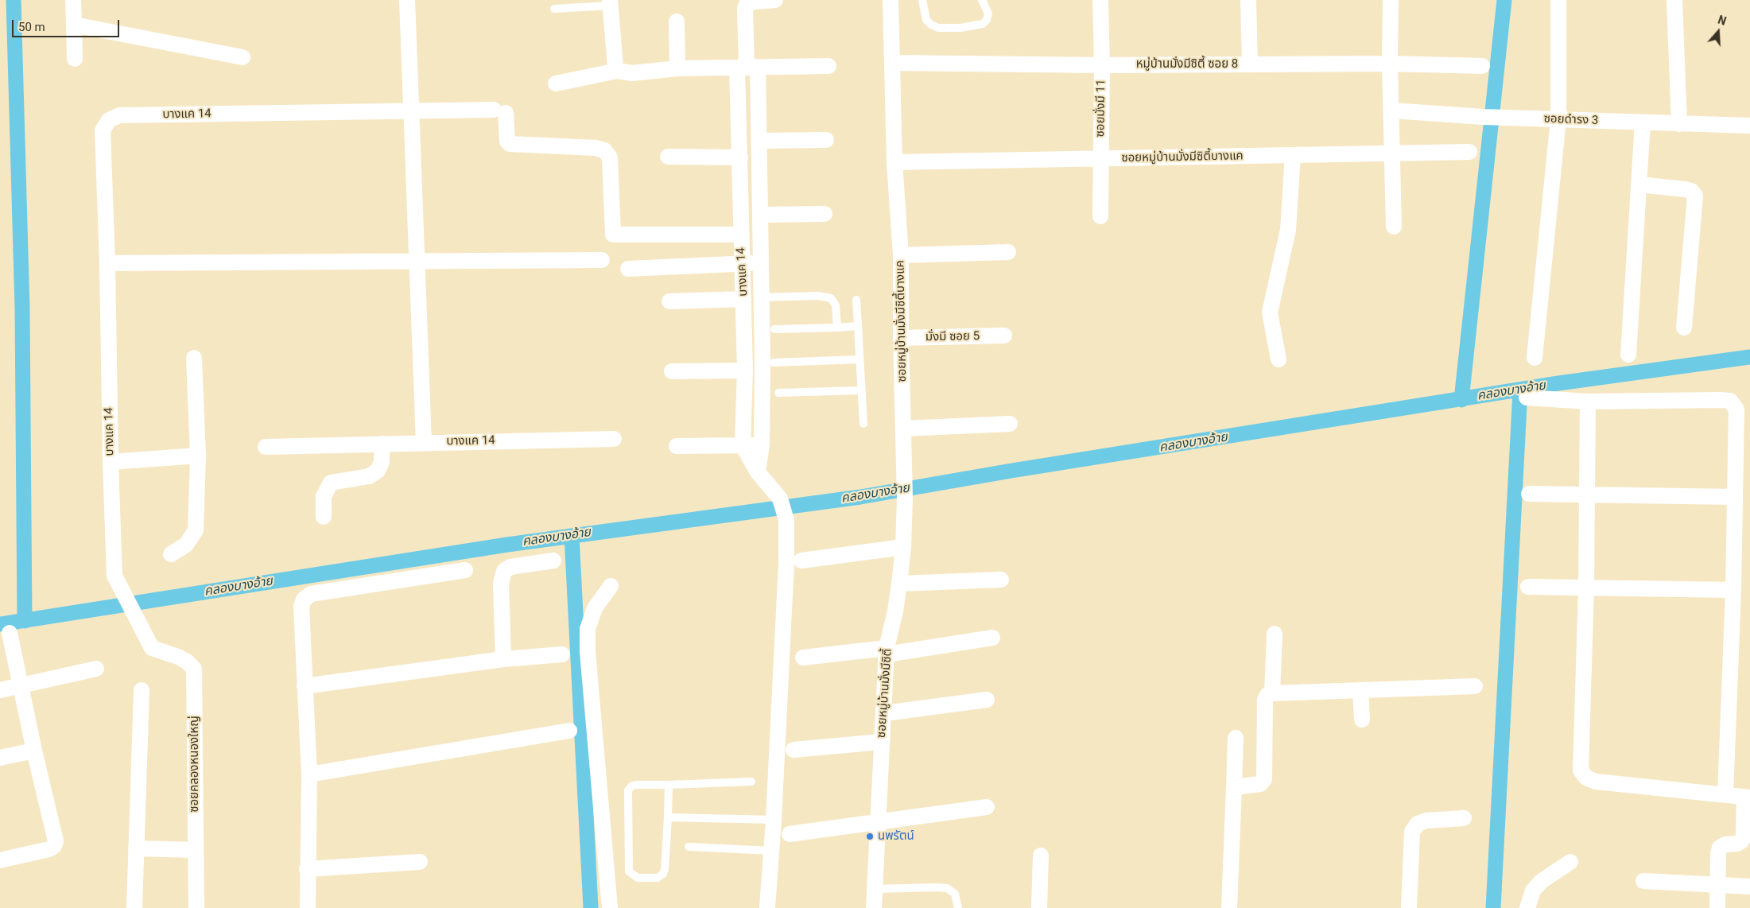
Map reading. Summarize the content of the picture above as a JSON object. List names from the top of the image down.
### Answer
{
  "streets": {
    "street": [
      "หมู่บ้านมั่งมีซิตี้ ซอย 8",
      "ซอยมั่งมี 11",
      "บางแค 14",
      "ซอยดำรง 3",
      "ซอยหมู่บ้านมั่งมีซิตี้บางแค",
      "มั่งมี ซอย 5",
      "ซอยหมู่บ้านมั่งมีซิตี้",
      "ซอยคลองหนองใหญ่"
    ]
  },
  "crossings": [
    ["หมู่บ้านมั่งมีซิตี้ ซอย 8", "ซอยมั่งมี 11"],
    ["หมู่บ้านมั่งมีซิตี้ ซอย 8", "ซอยหมู่บ้านมั่งมีซิตี้บางแค"],
    ["ซอยมั่งมี 11", "ซอยหมู่บ้านมั่งมีซิตี้บางแค"],
    ["บางแค 14", "ซอยคลองหนองใหญ่"],
    ["ซอยหมู่บ้านมั่งมีซิตี้บางแค", "มั่งมี ซอย 5"],
    ["ซอยหมู่บ้านมั่งมีซิตี้บางแค", "ซอยหมู่บ้านมั่งมีซิตี้"]
  ],
  "water": ["คลองบางอ้าย"],
  "places": ["นพรัตน์"],
  "scale_bar": "50 m",
  "north": "top"
}
